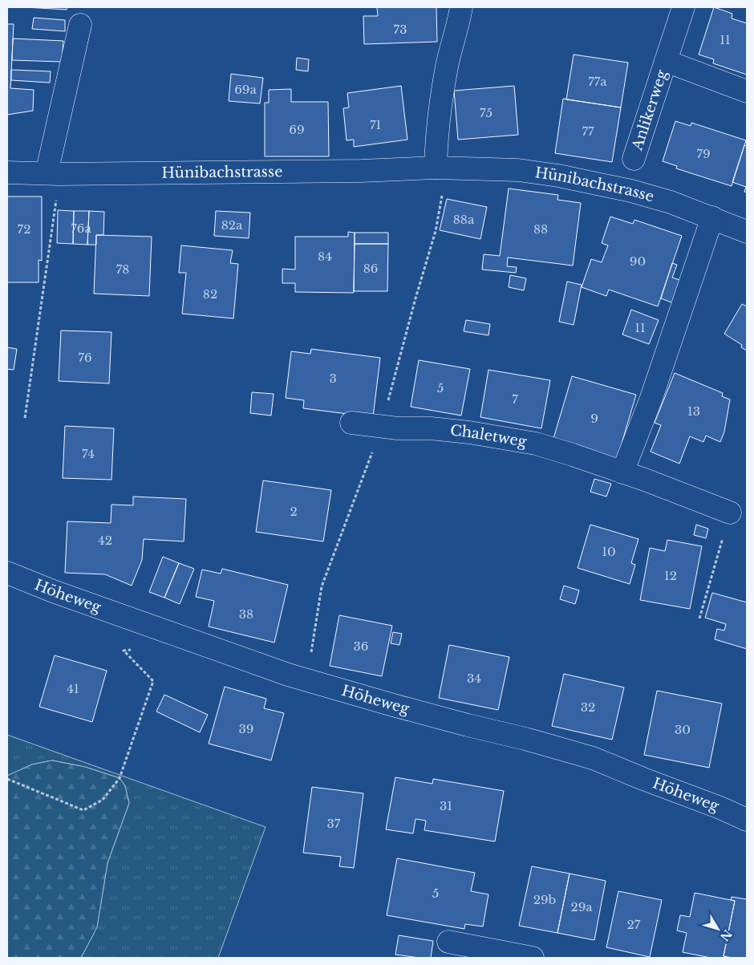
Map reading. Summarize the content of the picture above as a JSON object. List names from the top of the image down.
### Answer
{
  "streets": {
    "street": [
      "Anlikerweg",
      "Hünibachstrasse",
      "Chaletweg",
      "Höheweg"
    ]
  },
  "house_numbers": [
    "73",
    "11",
    "77a",
    "69a",
    "75",
    "71",
    "69",
    "77",
    "79",
    "88a",
    "82a",
    "76a",
    "72",
    "88",
    "84",
    "90",
    "86",
    "78",
    "82",
    "11",
    "76",
    "3",
    "5",
    "7",
    "13",
    "9",
    "74",
    "2",
    "42",
    "10",
    "12",
    "38",
    "36",
    "34",
    "41",
    "32",
    "39",
    "30",
    "31",
    "37",
    "5",
    "29b",
    "29a",
    "27"
  ],
  "north": "bottom right"
}
